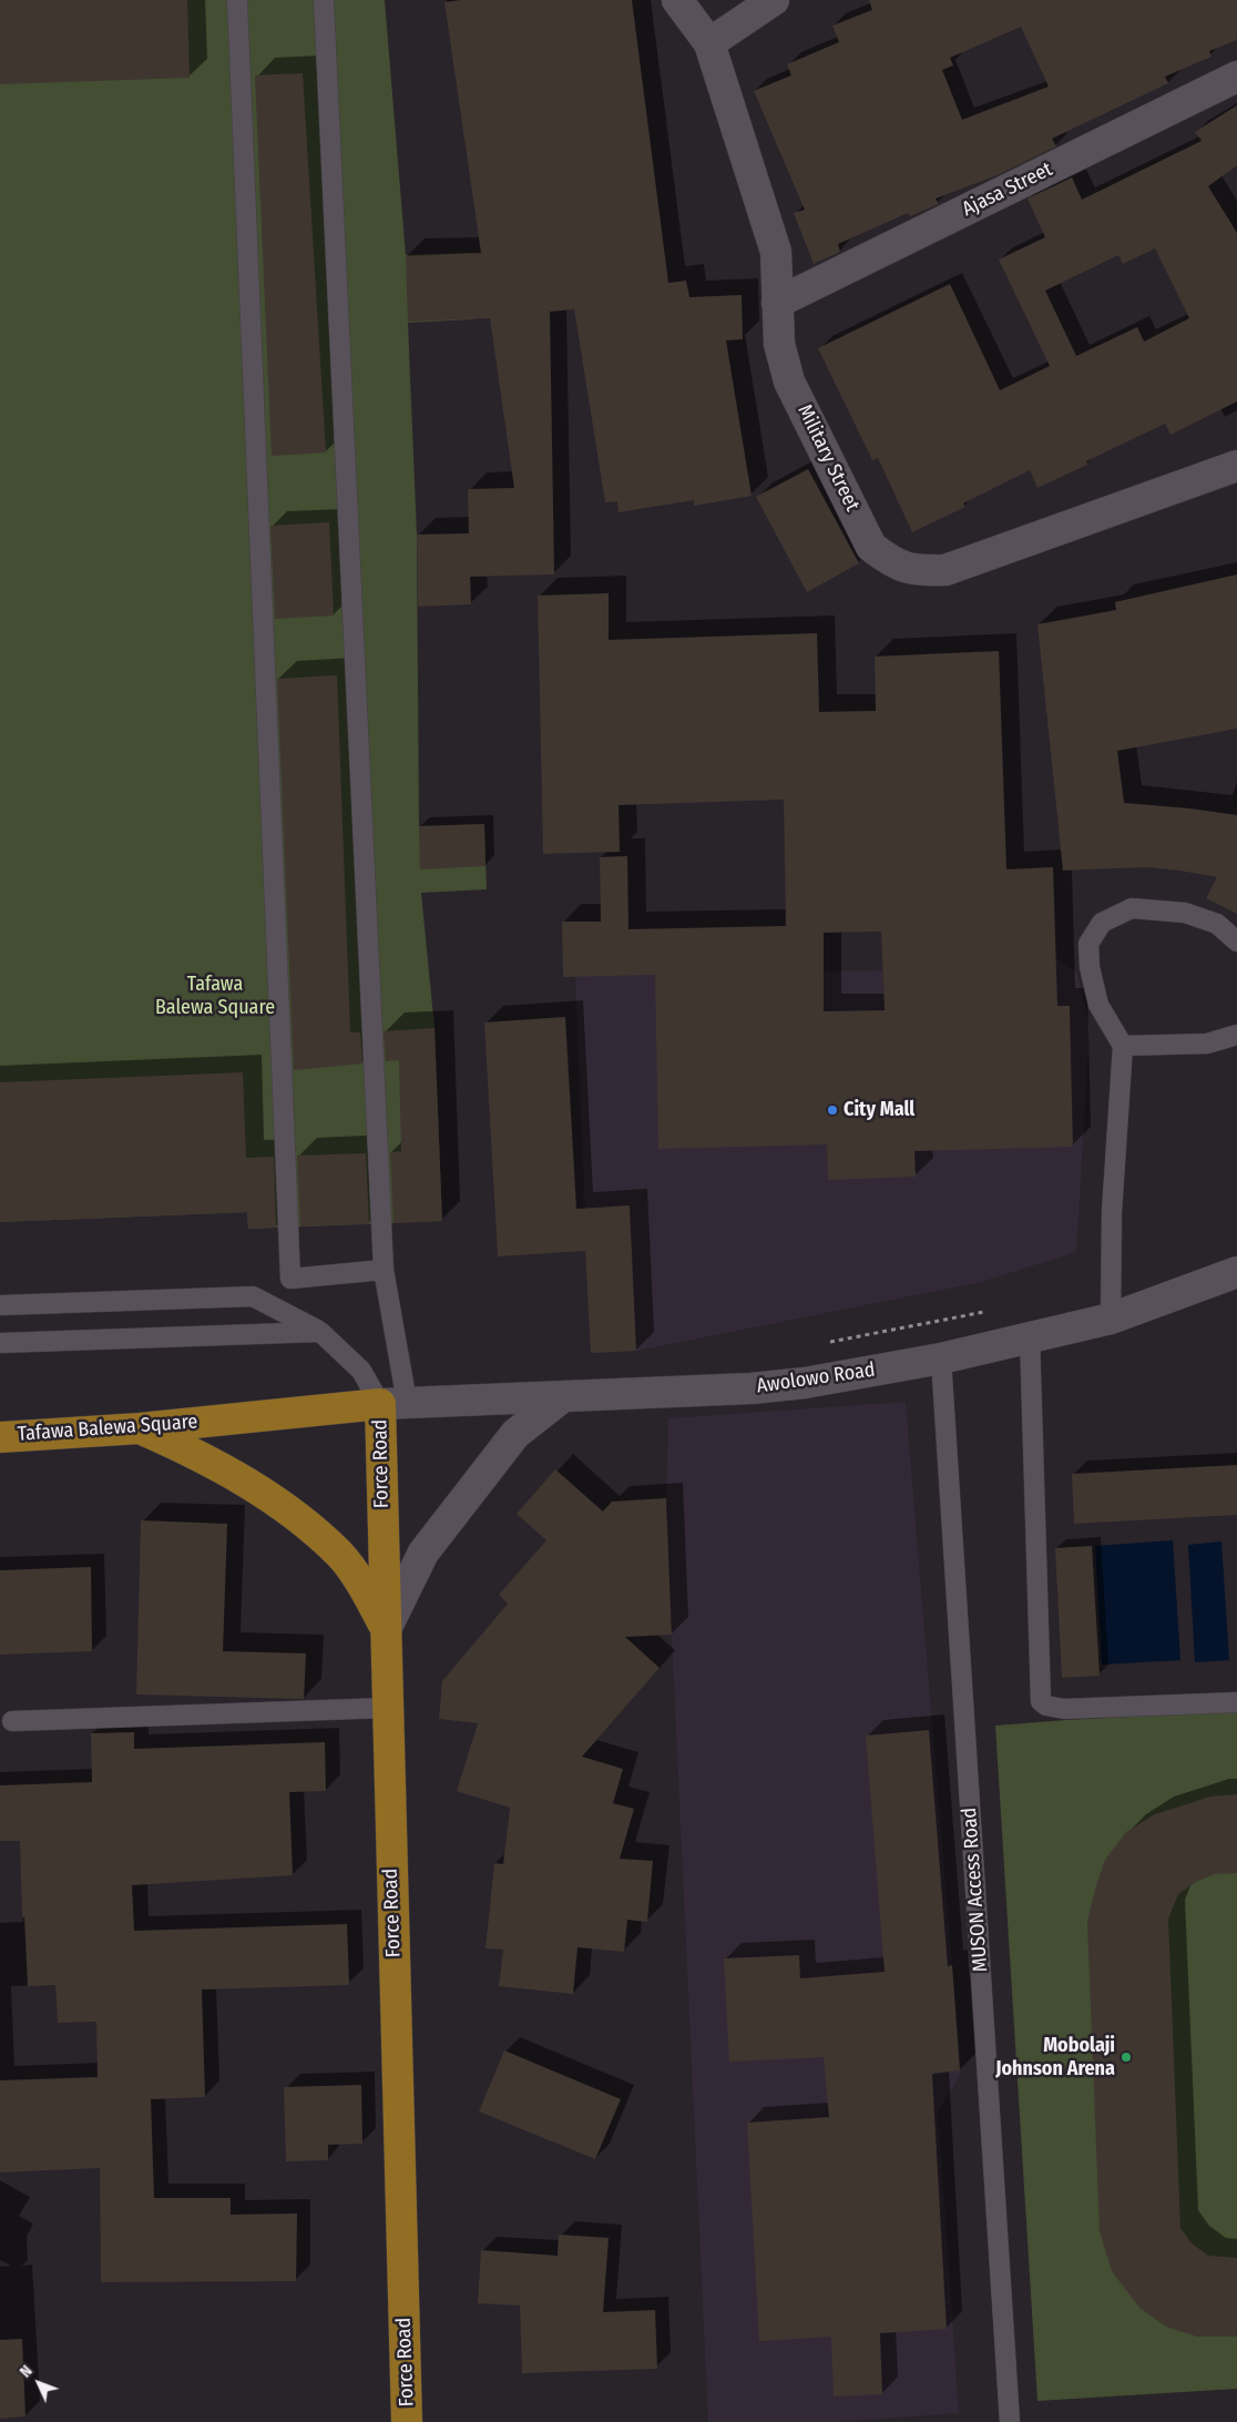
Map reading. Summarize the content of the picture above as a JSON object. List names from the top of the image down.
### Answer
{
  "streets": {
    "main road": ["Tafawa Balewa Square", "Force Road"],
    "street": ["Ajasa Street", "Military Street", "Awolowo Road"],
    "lane": ["MUSON Access Road"]
  },
  "crossings": [
    ["Ajasa Street", "Military Street"],
    ["Awolowo Road", "Tafawa Balewa Square"],
    ["Awolowo Road", "Force Road"],
    ["Awolowo Road", "MUSON Access Road"],
    ["Tafawa Balewa Square", "Force Road"]
  ],
  "parks": ["Tafawa Balewa Square"],
  "places": ["City Mall", "Mobolaji Johnson Arena"],
  "north": "top left"
}
